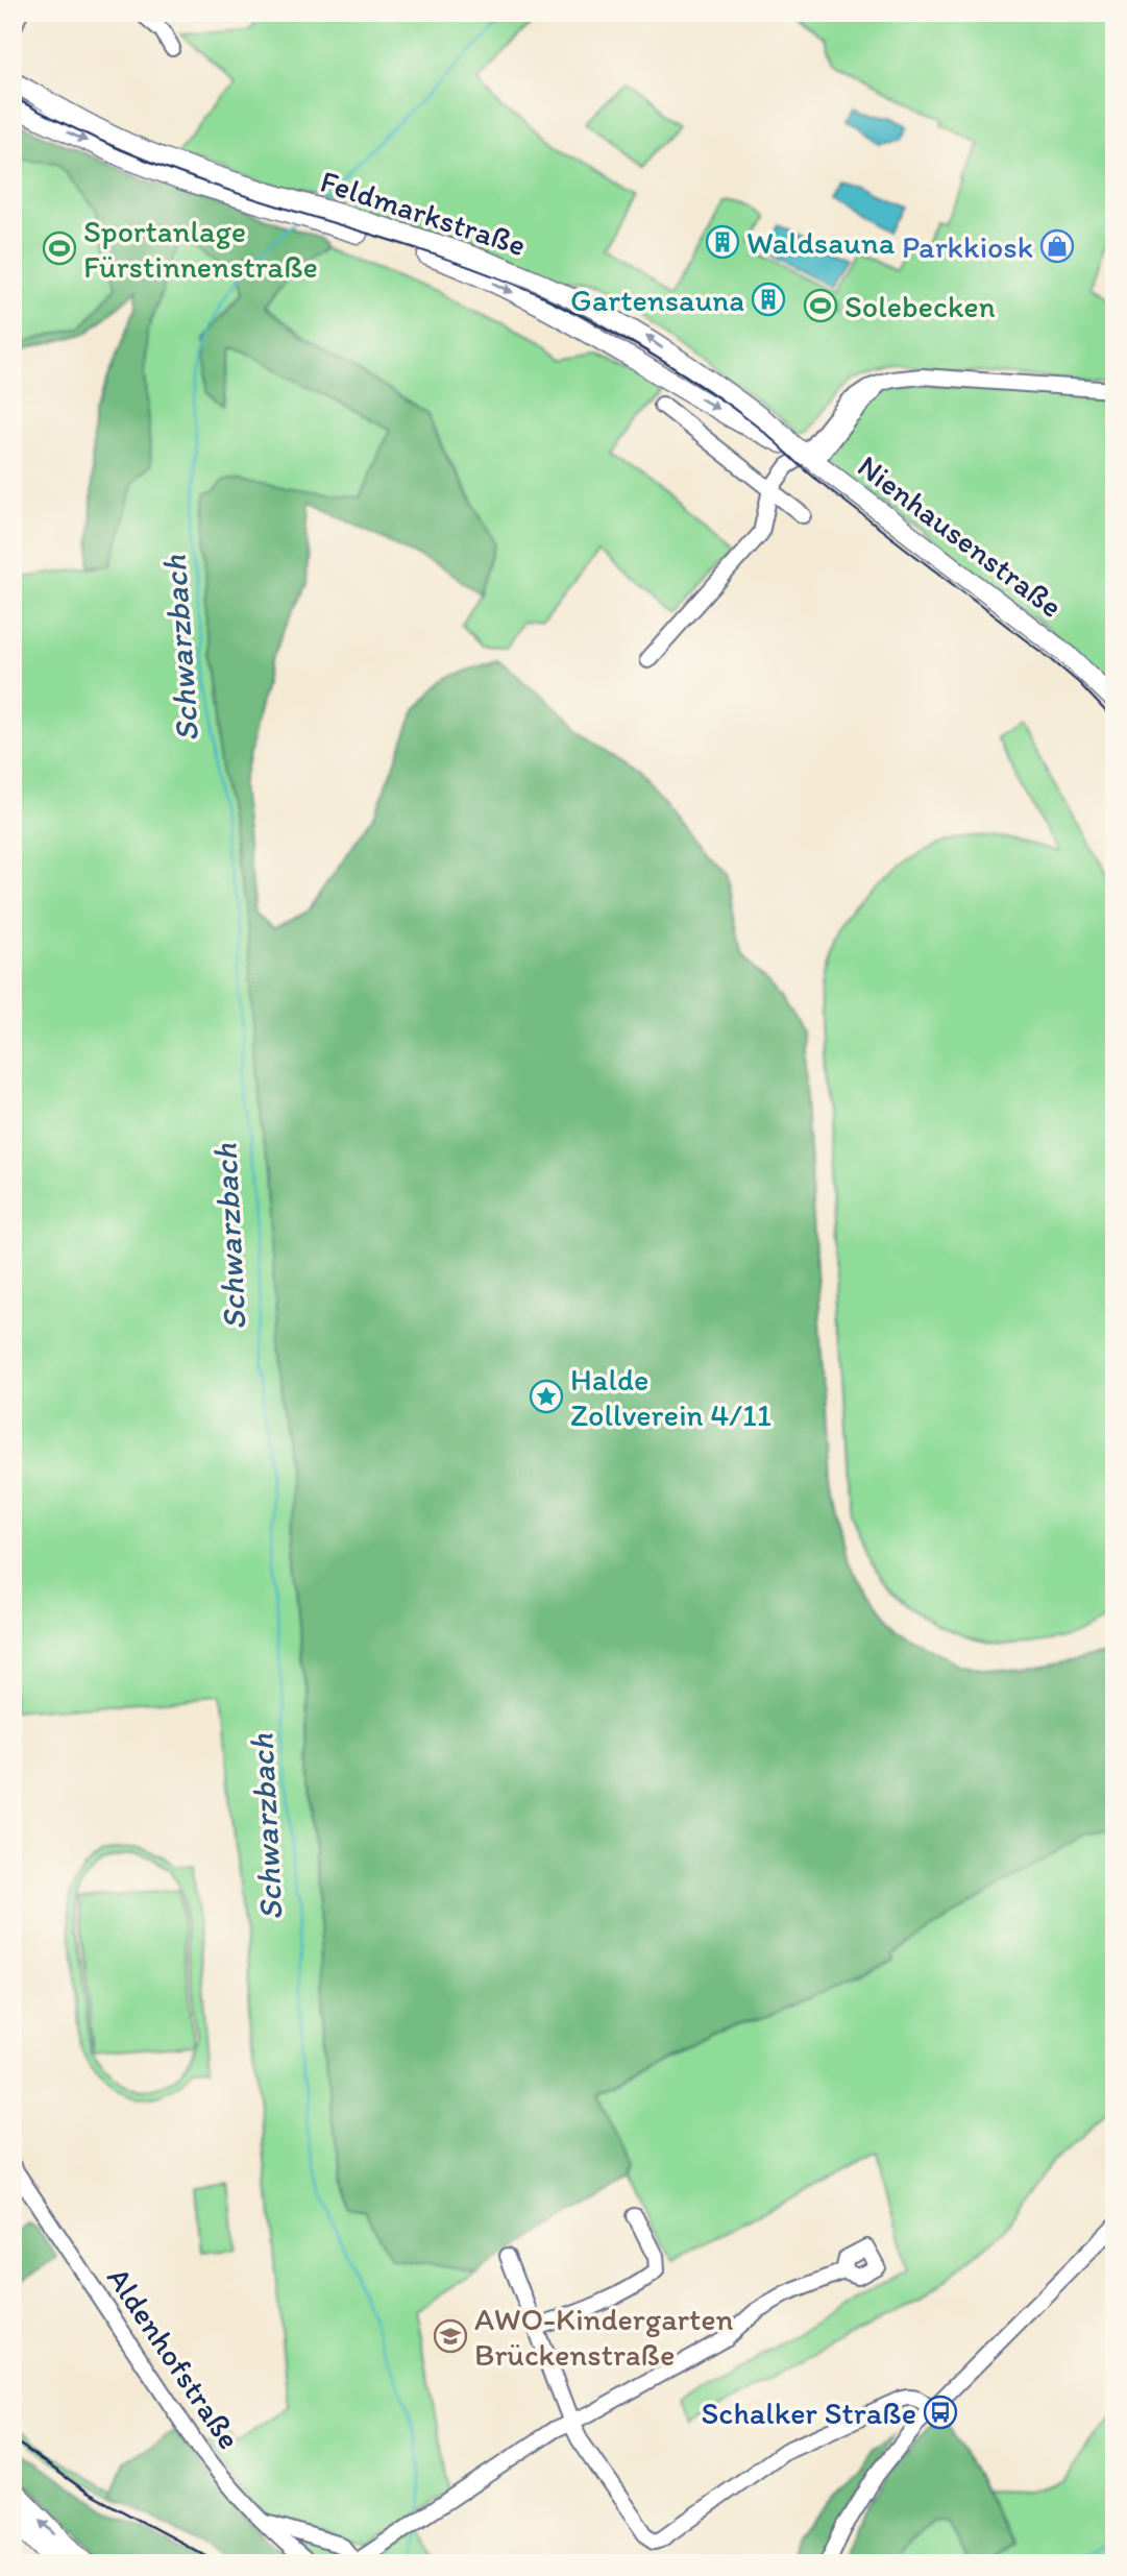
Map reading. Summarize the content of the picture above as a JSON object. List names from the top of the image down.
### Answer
{
  "streets": {
    "main road": ["Feldmarkstraße", "Nienhausenstraße"],
    "street": ["Aldenhofstraße"]
  },
  "crossings": [
    ["Feldmarkstraße", "Nienhausenstraße"]
  ],
  "water": ["Schwarzbach"],
  "places": {
    "building": ["Waldsauna", "Gartensauna"],
    "shop": ["Parkkiosk"],
    "sports": ["Sportanlage Fürstinnenstraße", "Solebecken"],
    "place": ["Halde Zollverein 4/11"],
    "school or university": ["AWO-Kindergarten Brückenstraße"],
    "bus stop": ["Schalker Straße"]
  }
}
